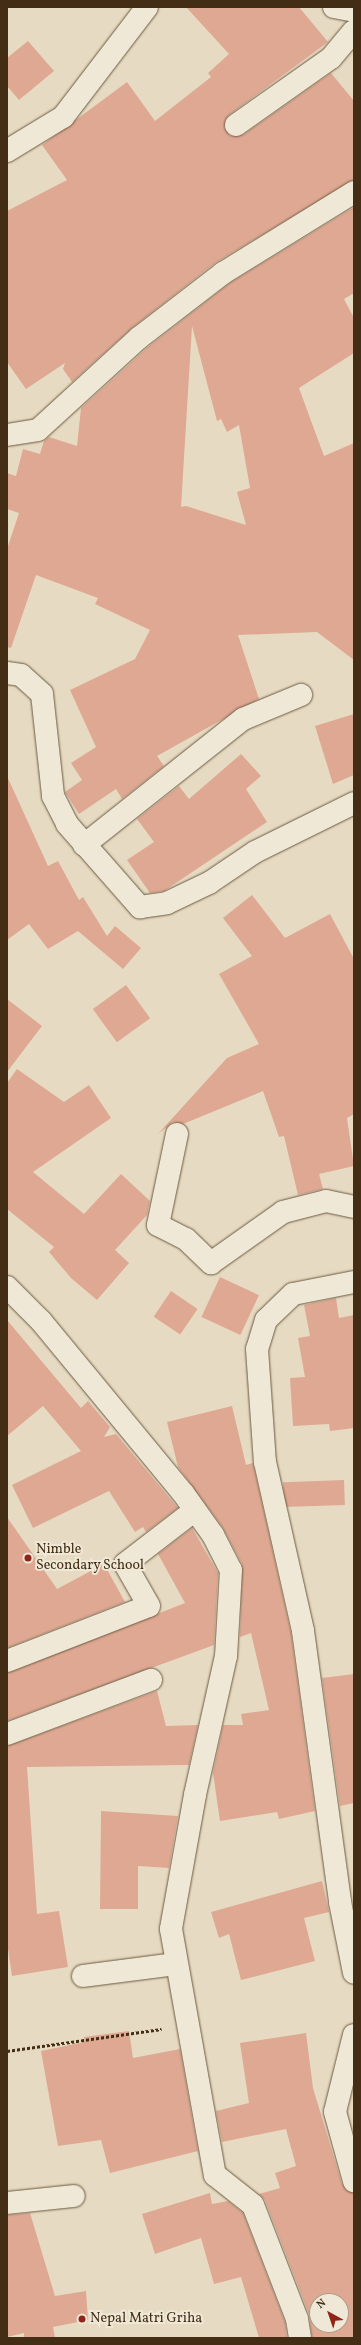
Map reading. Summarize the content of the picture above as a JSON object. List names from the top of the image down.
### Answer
{
  "places": ["Nimble Secondary School", "Nepal Matri Griha"],
  "north": "top left"
}
